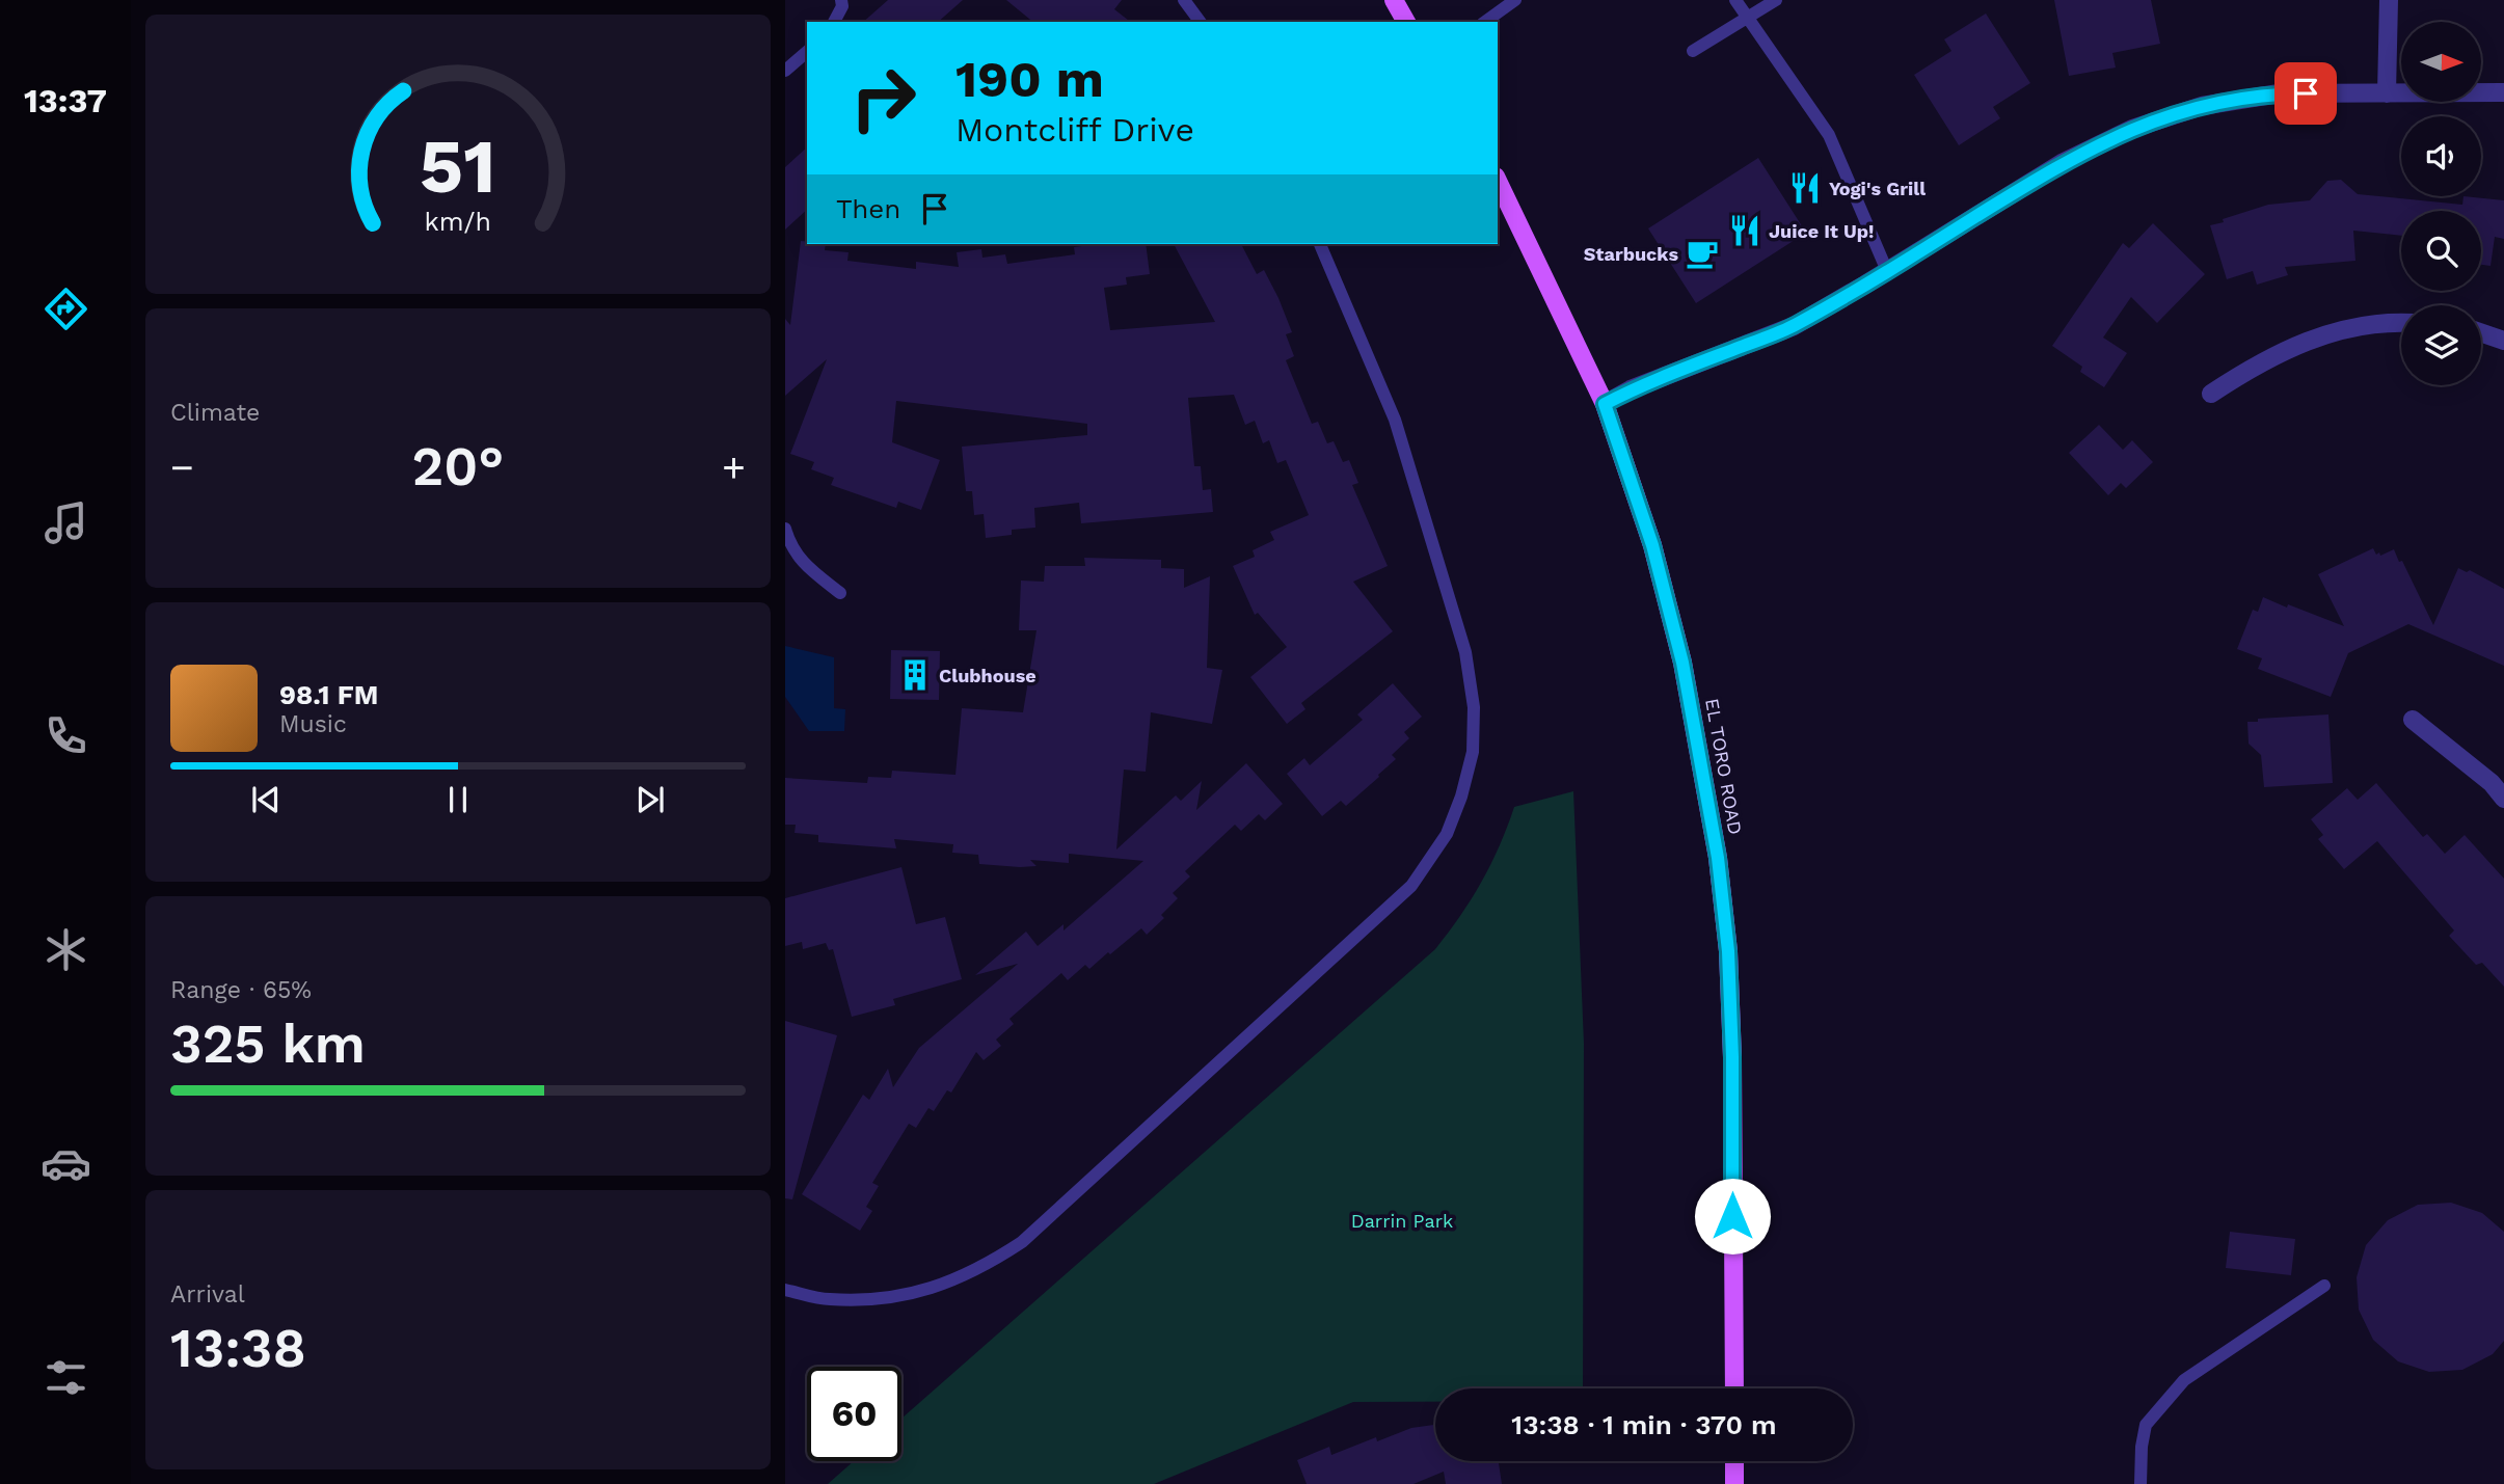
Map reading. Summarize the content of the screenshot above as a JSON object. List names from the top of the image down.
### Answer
{
  "streets": {
    "main road": ["EL TORO ROAD"]
  },
  "parks": ["Darrin Park"],
  "places": {
    "restaurant": ["Yogi's Grill", "Juice It Up!"],
    "cafe": ["Starbucks"],
    "building": ["Clubhouse"]
  },
  "north": "right",
  "page": {
    "tabs": "13:37",
    "turn": ["190 m", "Montcliff Drive"],
    "then": "Then",
    "tile": [
      "Climate",
      ["Range · 65%", "325 km"],
      ["Arrival", "13:38"]
    ],
    "heat": ["−", "20°", "+"],
    "song": ["98.1 FM", "Music"],
    "limit": "60",
    "trip": "13:38 · 1 min · 370 m",
    "gauge": ["51", "km/h"]
  }
}
